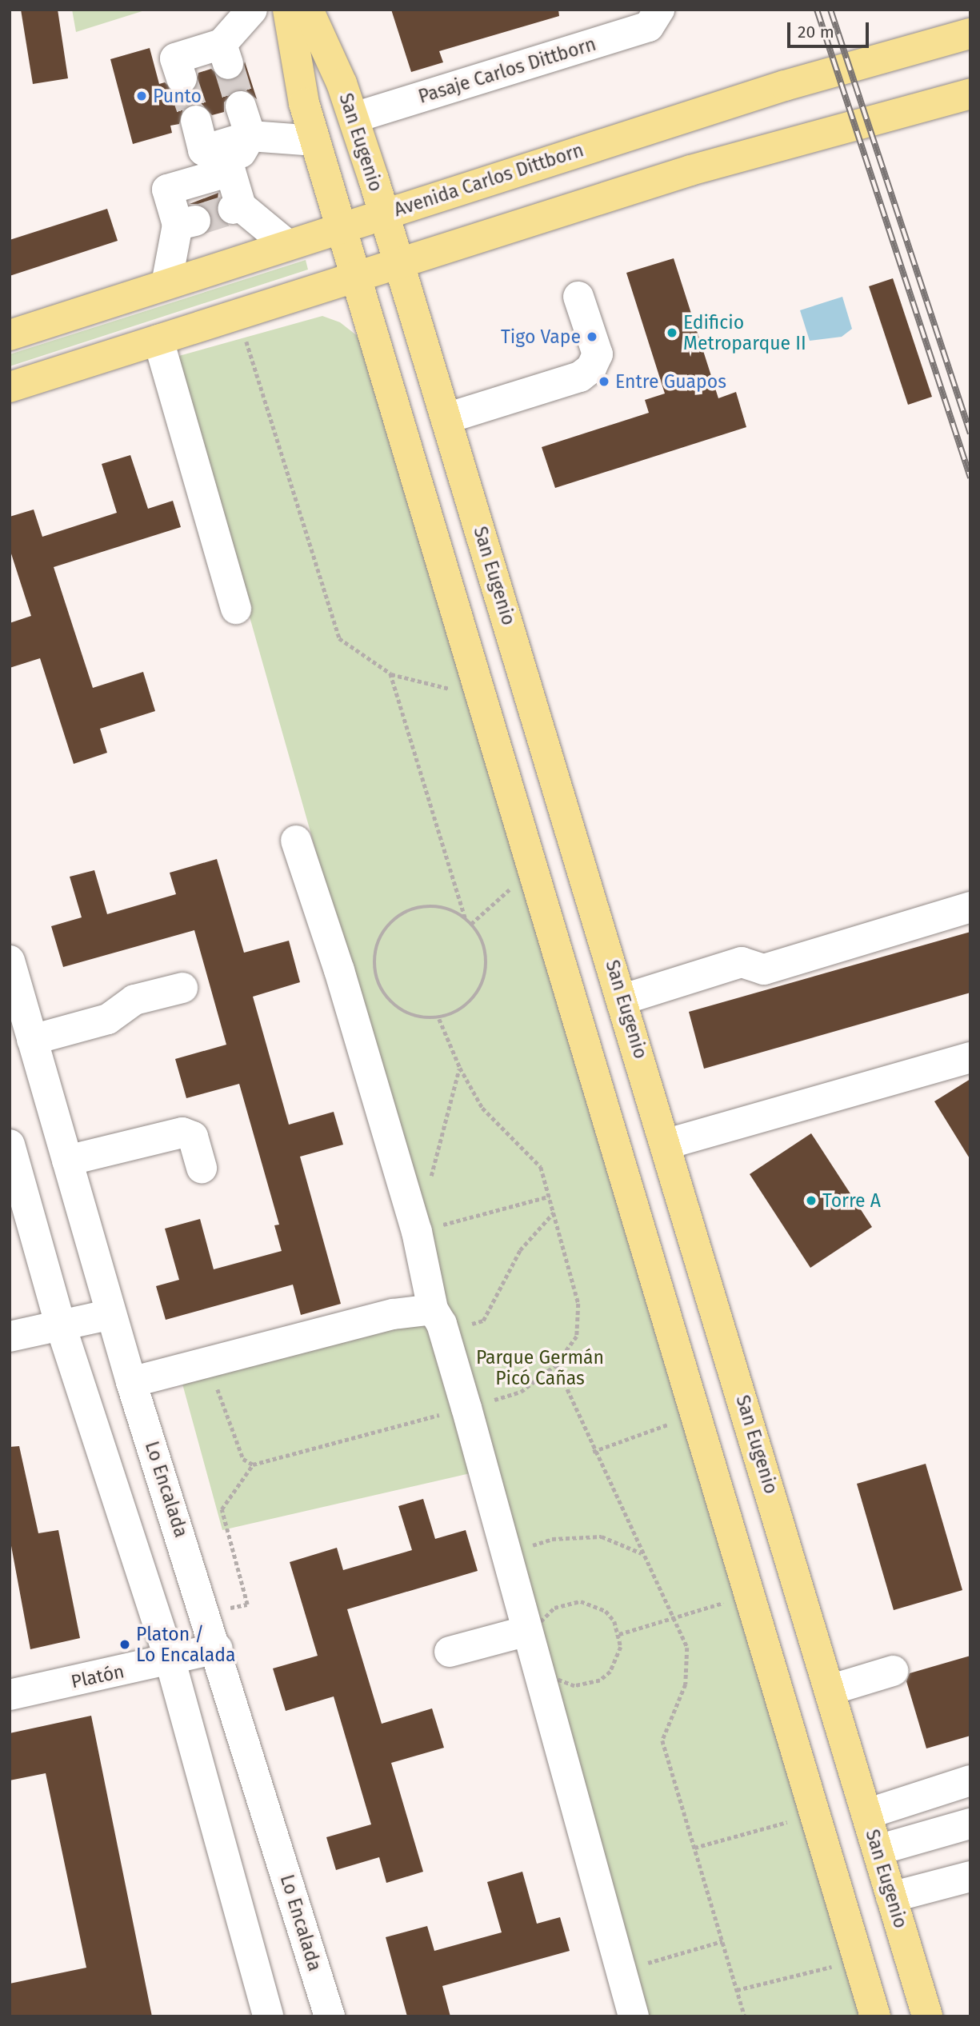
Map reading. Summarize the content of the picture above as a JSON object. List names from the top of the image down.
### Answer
{
  "streets": {
    "main road": ["San Eugenio", "Avenida Carlos Dittborn"],
    "street": ["Pasaje Carlos Dittborn", "Lo Encalada", "Platón"]
  },
  "crossings": [
    ["Pasaje Carlos Dittborn", "San Eugenio"],
    ["San Eugenio", "Avenida Carlos Dittborn"],
    ["Lo Encalada", "Platón"]
  ],
  "parks": ["Parque Germán Picó Cañas"],
  "places": [
    "Punto",
    "Edificio Metroparque II",
    "Tigo Vape",
    "Entre Guapos",
    "Torre A",
    "Platon / Lo Encalada"
  ],
  "scale_bar": "20 m"
}
